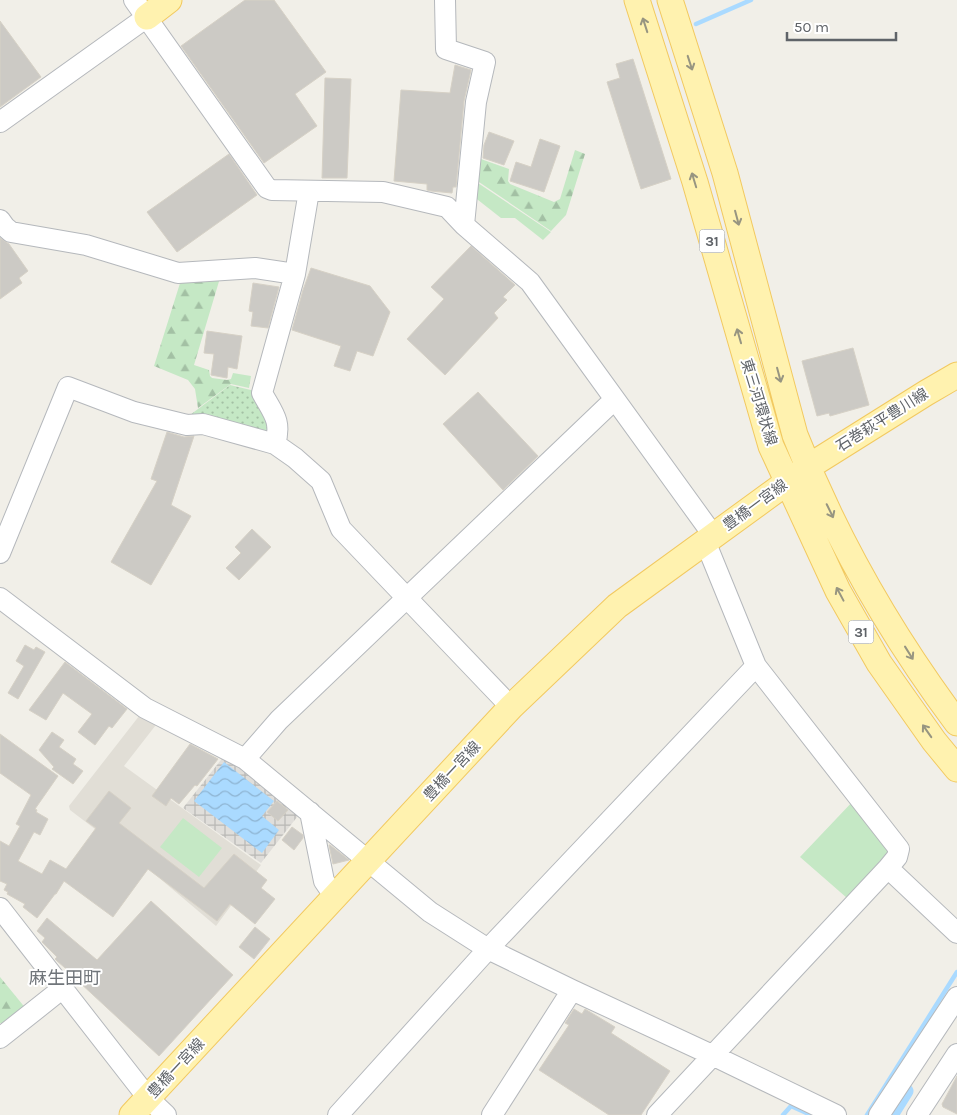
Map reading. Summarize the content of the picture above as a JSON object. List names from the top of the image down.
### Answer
{
  "streets": {
    "main road": [
      "31",
      "東三河環状線",
      "石巻萩平豊川線",
      "豊橋一宮線"
    ]
  },
  "crossings": [
    ["東三河環状線", "石巻萩平豊川線"],
    ["東三河環状線", "豊橋一宮線"],
    ["石巻萩平豊川線", "豊橋一宮線"]
  ],
  "districts": ["麻生田町"],
  "scale_bar": "50 m"
}
